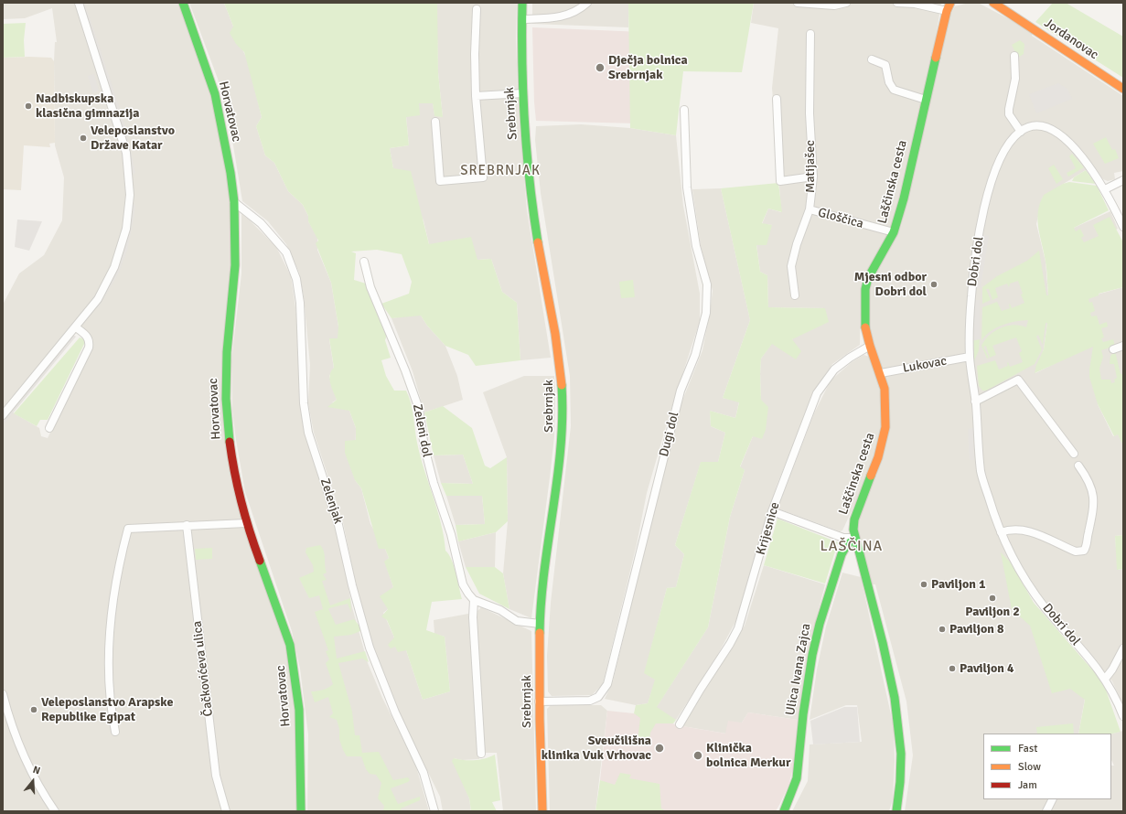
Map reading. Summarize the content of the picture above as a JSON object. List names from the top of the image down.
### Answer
{
  "streets": {
    "main road": [
      "Jordanovac",
      "Horvatovac",
      "Srebrnjak",
      "Laščinska cesta",
      "Ulica Ivana Zajca"
    ],
    "street": [
      "Matijašec",
      "Gloščica",
      "Dobri dol",
      "Lukovac",
      "Zeleni dol",
      "Dugi dol",
      "Zelenjak",
      "Krijesnice",
      "Čačkovićeva ulica"
    ]
  },
  "crossings": [
    ["Horvatovac", "Zelenjak"],
    ["Srebrnjak", "Dugi dol"],
    ["Matijašec", "Gloščica"],
    ["Laščinska cesta", "Gloščica"],
    ["Laščinska cesta", "Lukovac"],
    ["Laščinska cesta", "Krijesnice"],
    ["Laščinska cesta", "Ulica Ivana Zajca"],
    ["Dobri dol", "Lukovac"]
  ],
  "districts": ["SREBRNJAK", "LAŠČINA"],
  "places": [
    "Dječja bolnica Srebrnjak",
    "Nadbiskupska klasična gimnazija",
    "Veleposlanstvo Države Katar",
    "Mjesni odbor Dobri dol",
    "Paviljon 1",
    "Paviljon 2",
    "Paviljon 8",
    "Paviljon 4",
    "Veleposlanstvo Arapske Republike Egipat",
    "Sveučilišna klinika Vuk Vrhovac",
    "Klinička bolnica Merkur"
  ],
  "legend": ["Fast", "Slow", "Jam"],
  "north": "top"
}
